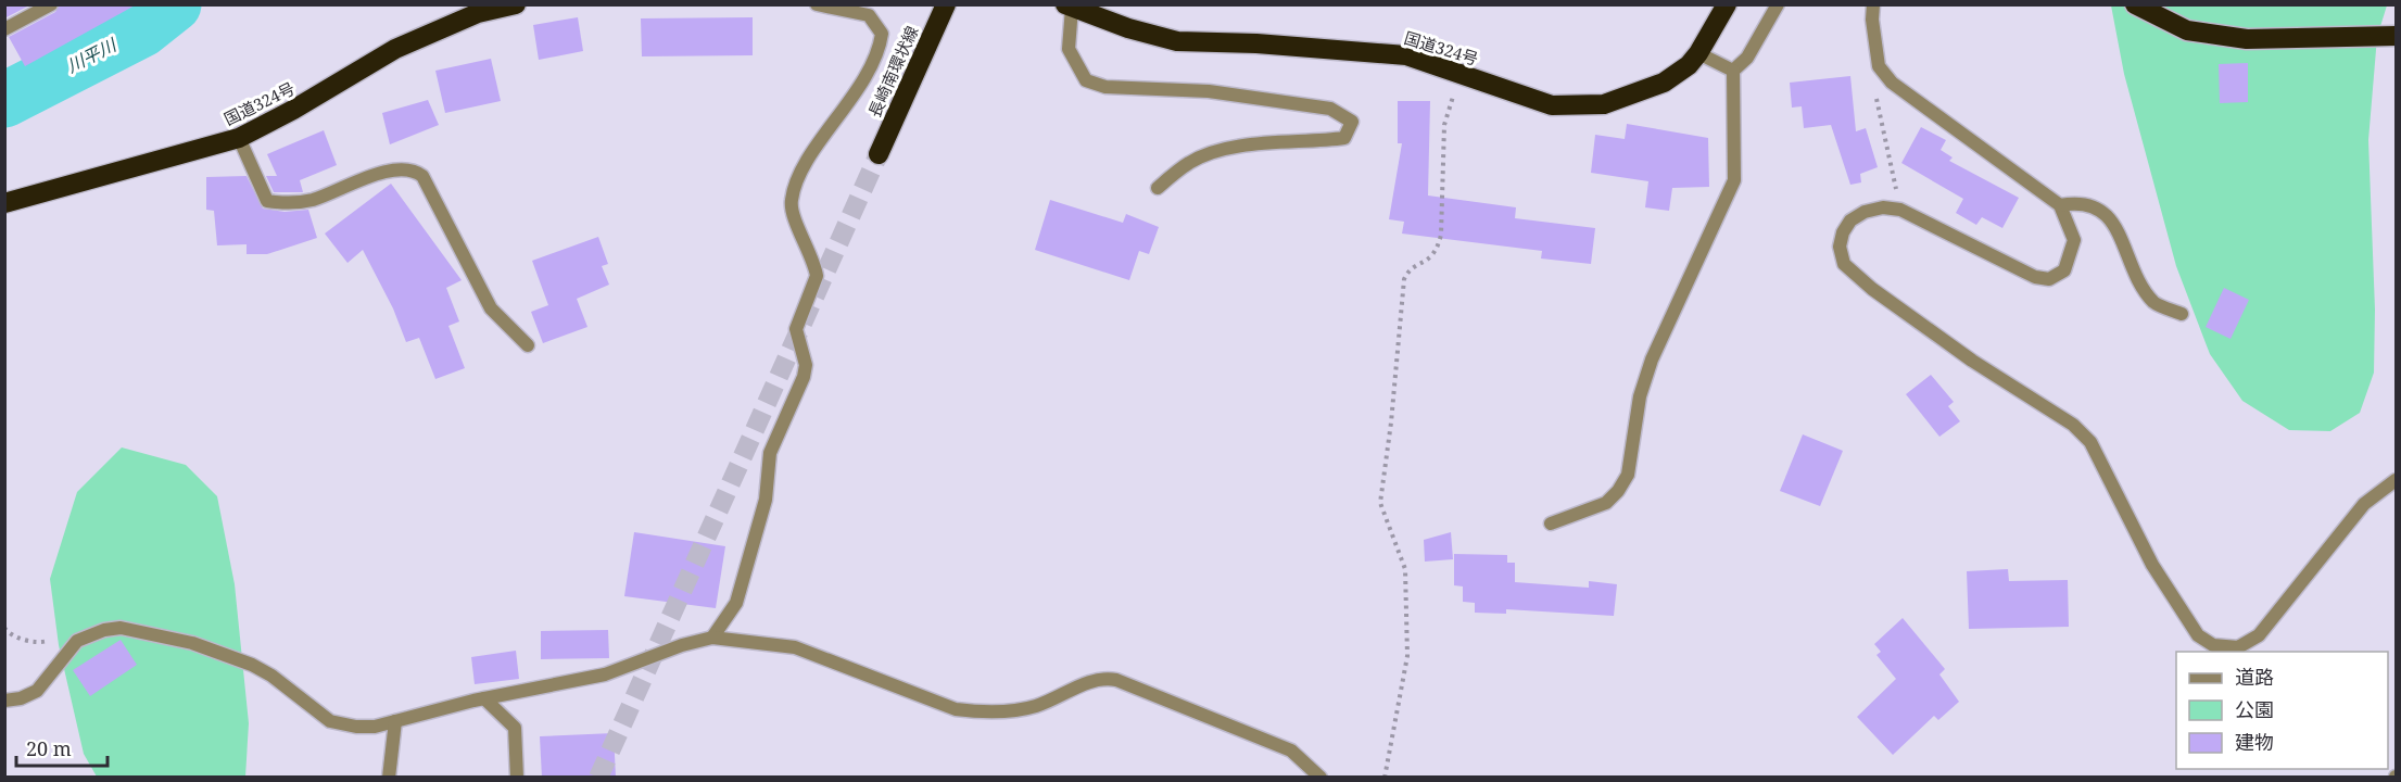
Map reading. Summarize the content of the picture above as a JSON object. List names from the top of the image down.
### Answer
{
  "streets": {
    "highway": ["国道324号", "長崎南環状線"]
  },
  "water": ["川平川"],
  "legend": ["道路", "公園", "建物"],
  "scale_bar": "20 m"
}
